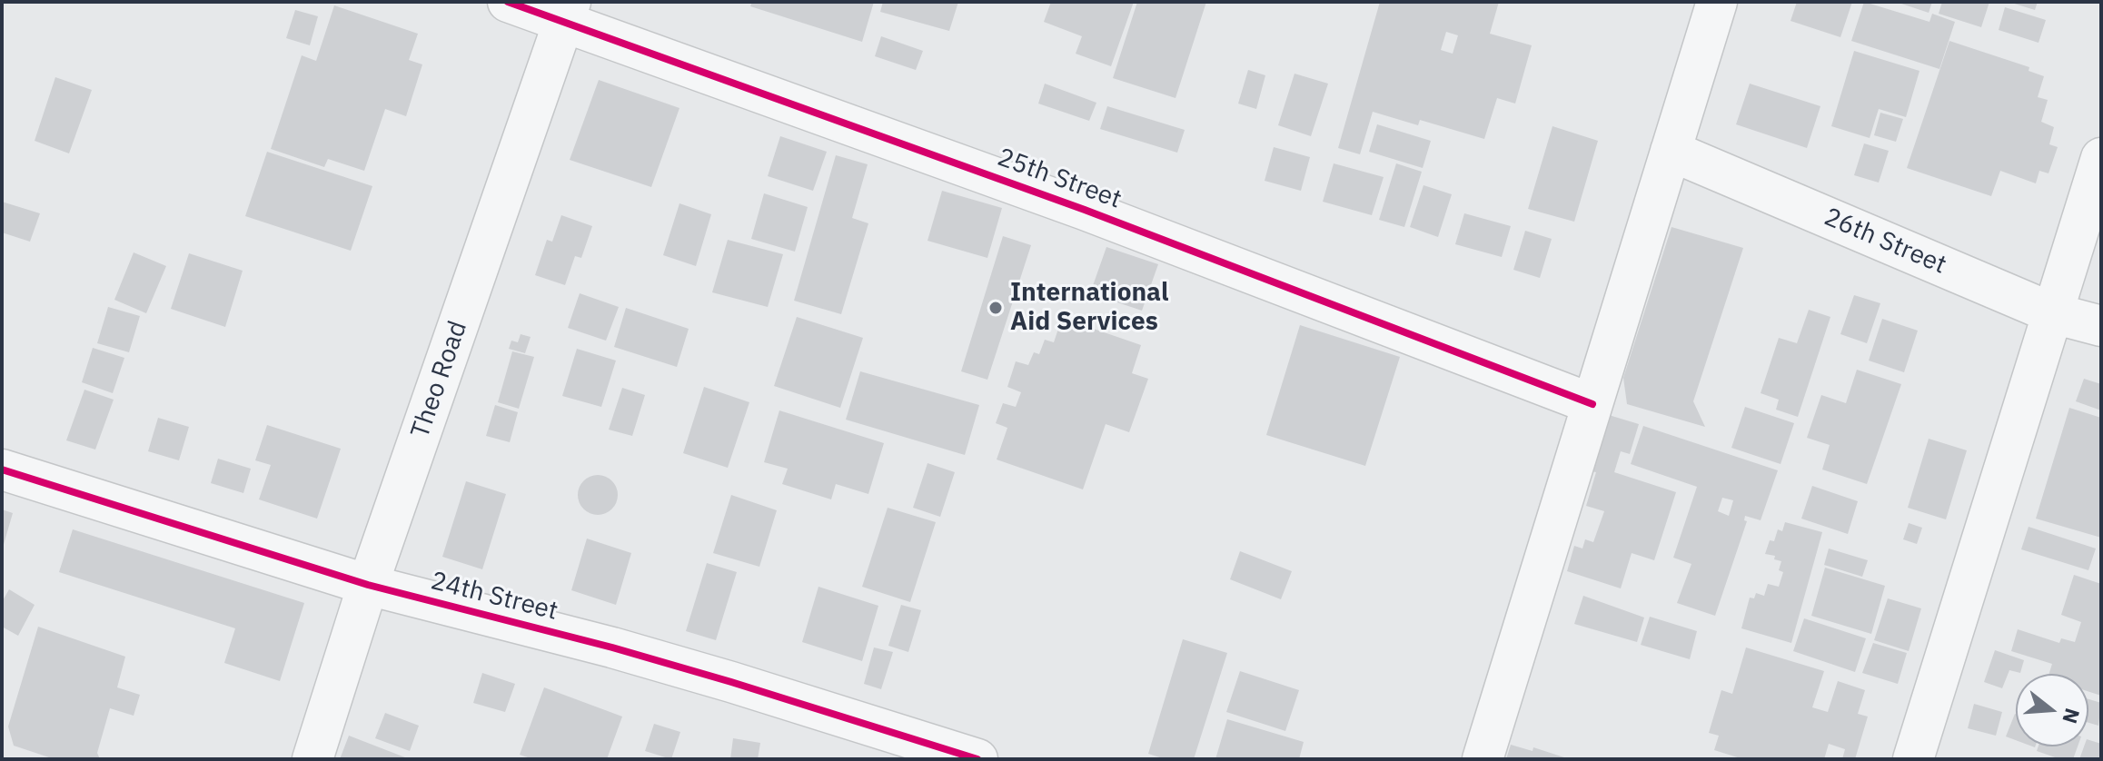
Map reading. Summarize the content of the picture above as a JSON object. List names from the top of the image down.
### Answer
{
  "streets": {
    "street": [
      "25th Street",
      "26th Street",
      "Theo Road",
      "24th Street"
    ]
  },
  "crossings": [
    ["25th Street", "Theo Road"],
    ["Theo Road", "24th Street"]
  ],
  "places": ["International Aid Services"],
  "north": "right"
}
